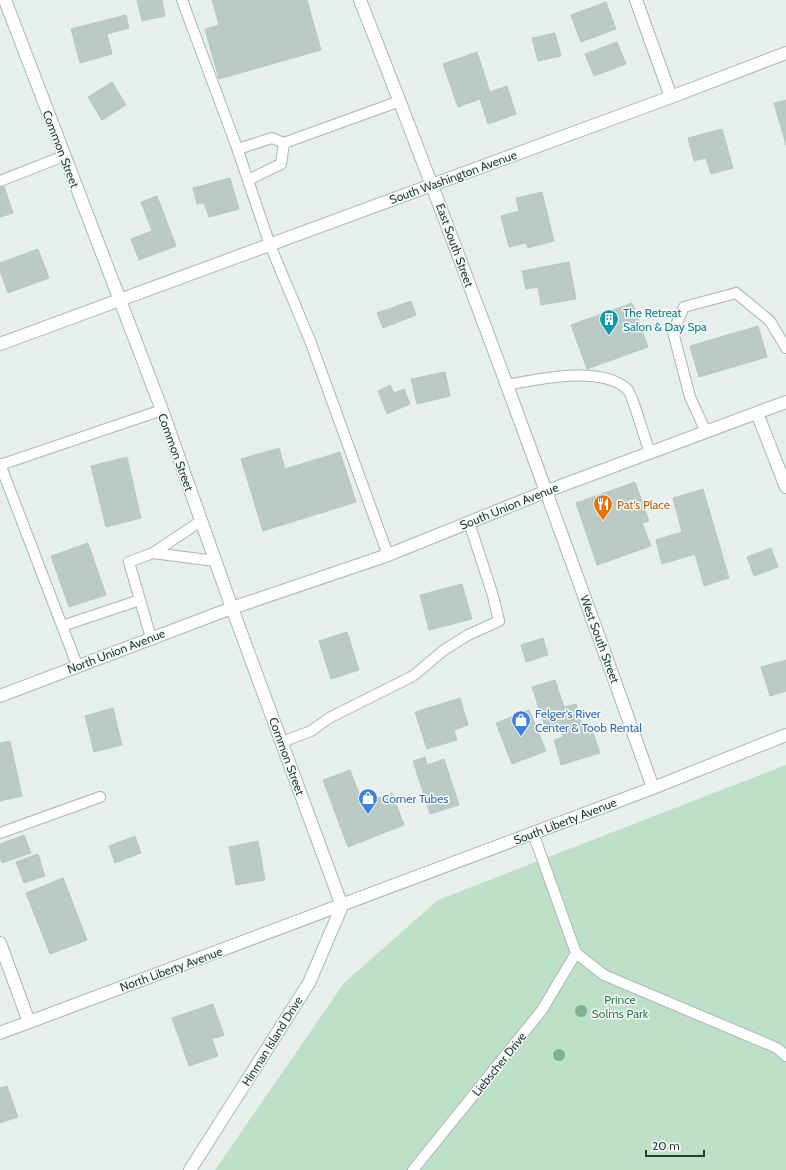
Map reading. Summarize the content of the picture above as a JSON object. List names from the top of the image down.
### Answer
{
  "streets": {
    "street": [
      "Common Street",
      "South Washington Avenue",
      "East South Street",
      "South Union Avenue",
      "West South Street",
      "North Union Avenue",
      "South Liberty Avenue",
      "North Liberty Avenue",
      "Hinman Island Drive"
    ],
    "lane": ["Liebscher Drive"]
  },
  "crossings": [
    ["Common Street", "South Washington Avenue"],
    ["Common Street", "South Union Avenue"],
    ["Common Street", "North Union Avenue"],
    ["Common Street", "South Liberty Avenue"],
    ["Common Street", "North Liberty Avenue"],
    ["Common Street", "Hinman Island Drive"],
    ["South Washington Avenue", "East South Street"],
    ["East South Street", "South Union Avenue"],
    ["East South Street", "West South Street"],
    ["South Union Avenue", "West South Street"],
    ["South Union Avenue", "North Union Avenue"],
    ["West South Street", "South Liberty Avenue"],
    ["South Liberty Avenue", "North Liberty Avenue"],
    ["South Liberty Avenue", "Hinman Island Drive"],
    ["North Liberty Avenue", "Hinman Island Drive"]
  ],
  "parks": ["Prince Solms Park"],
  "places": {
    "building": ["The Retreat Salon & Day Spa"],
    "restaurant": ["Pat's Place"],
    "shop": ["Felger's River Center & Toob Rental", "Corner Tubes"]
  },
  "scale_bar": "20 m"
}
